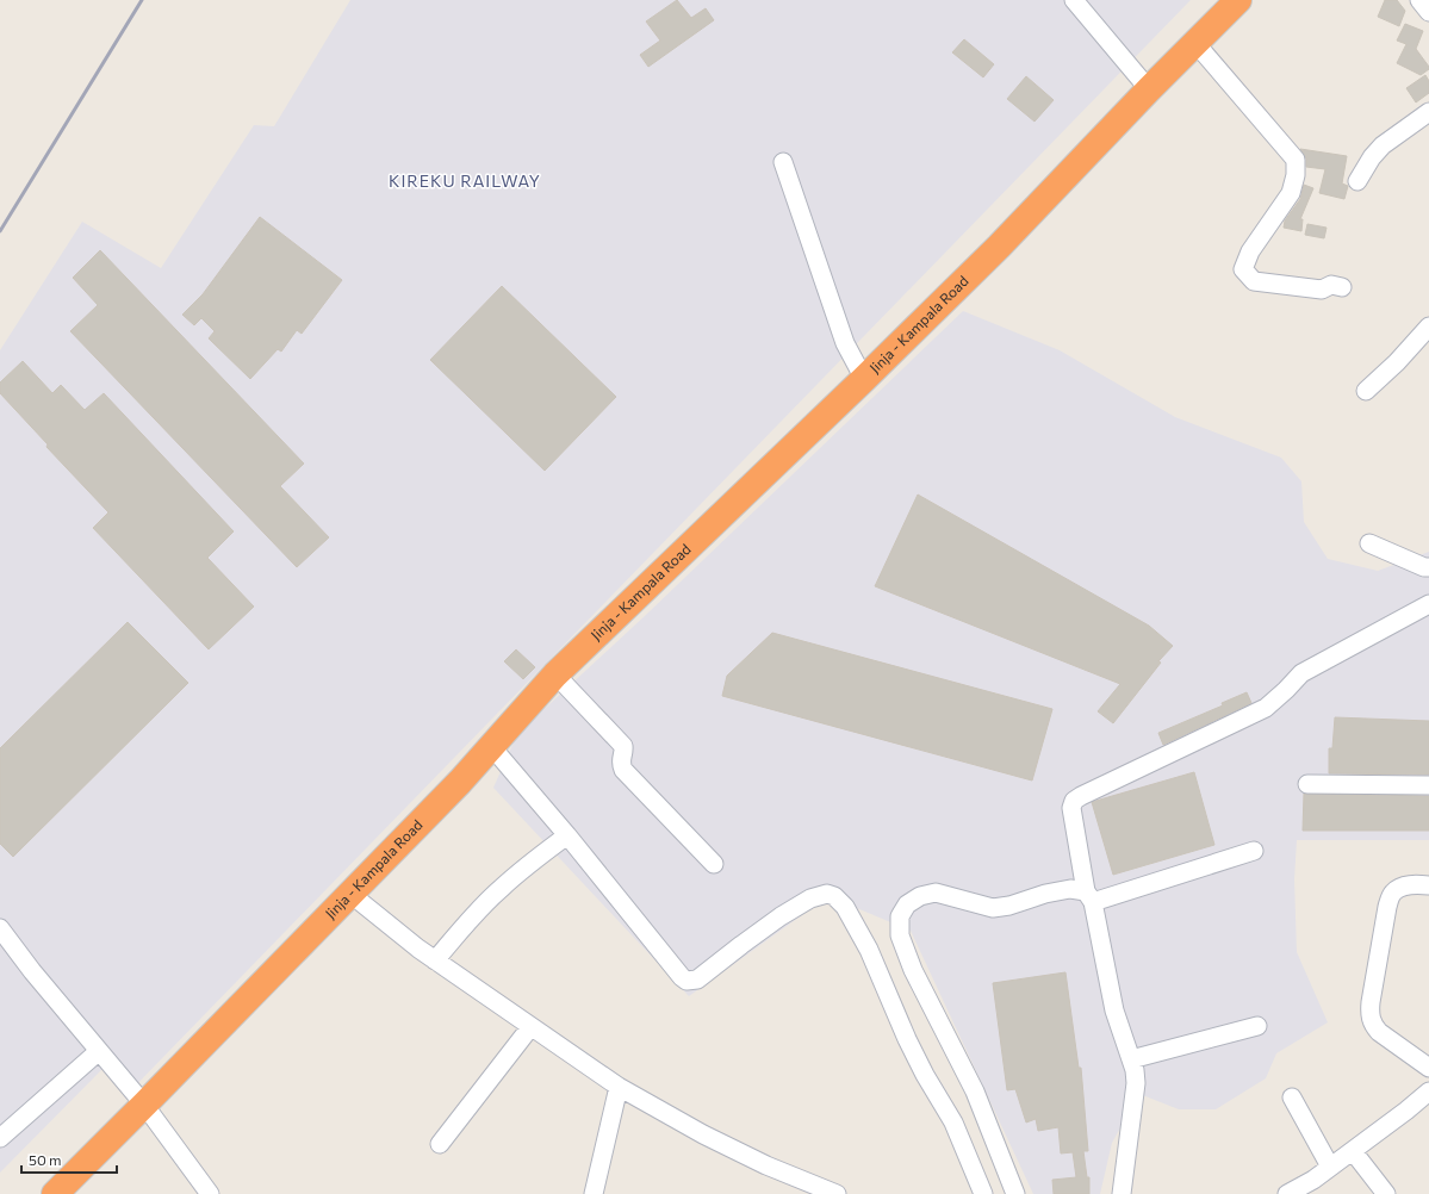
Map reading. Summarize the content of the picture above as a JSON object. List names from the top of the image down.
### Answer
{
  "streets": {
    "highway": ["Jinja - Kampala Road"]
  },
  "districts": ["KIREKU RAILWAY"],
  "scale_bar": "50 m"
}
